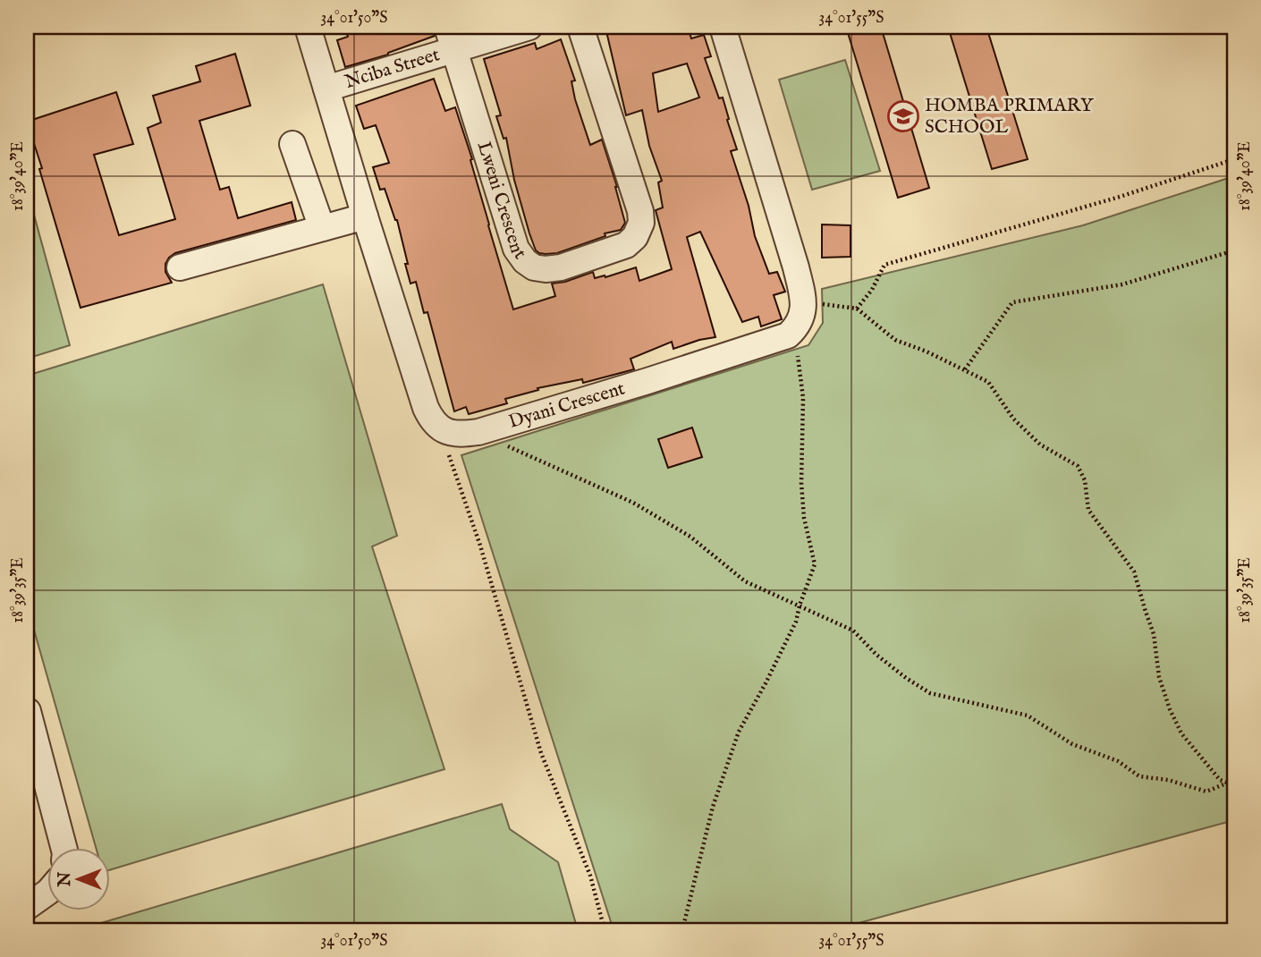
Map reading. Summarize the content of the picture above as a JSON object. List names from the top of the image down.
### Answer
{
  "streets": {
    "street": ["Nciba Street", "Lweni Crescent", "Dyani Crescent"]
  },
  "crossings": [
    ["Nciba Street", "Lweni Crescent"]
  ],
  "places": {
    "school or university": ["HOMBA PRIMARY SCHOOL"]
  },
  "north": "left",
  "coordinates": [
    "34°01'50\"S",
    "34°01'55\"S",
    "18°39'40\"E",
    "18°39'35\"E"
  ]
}
